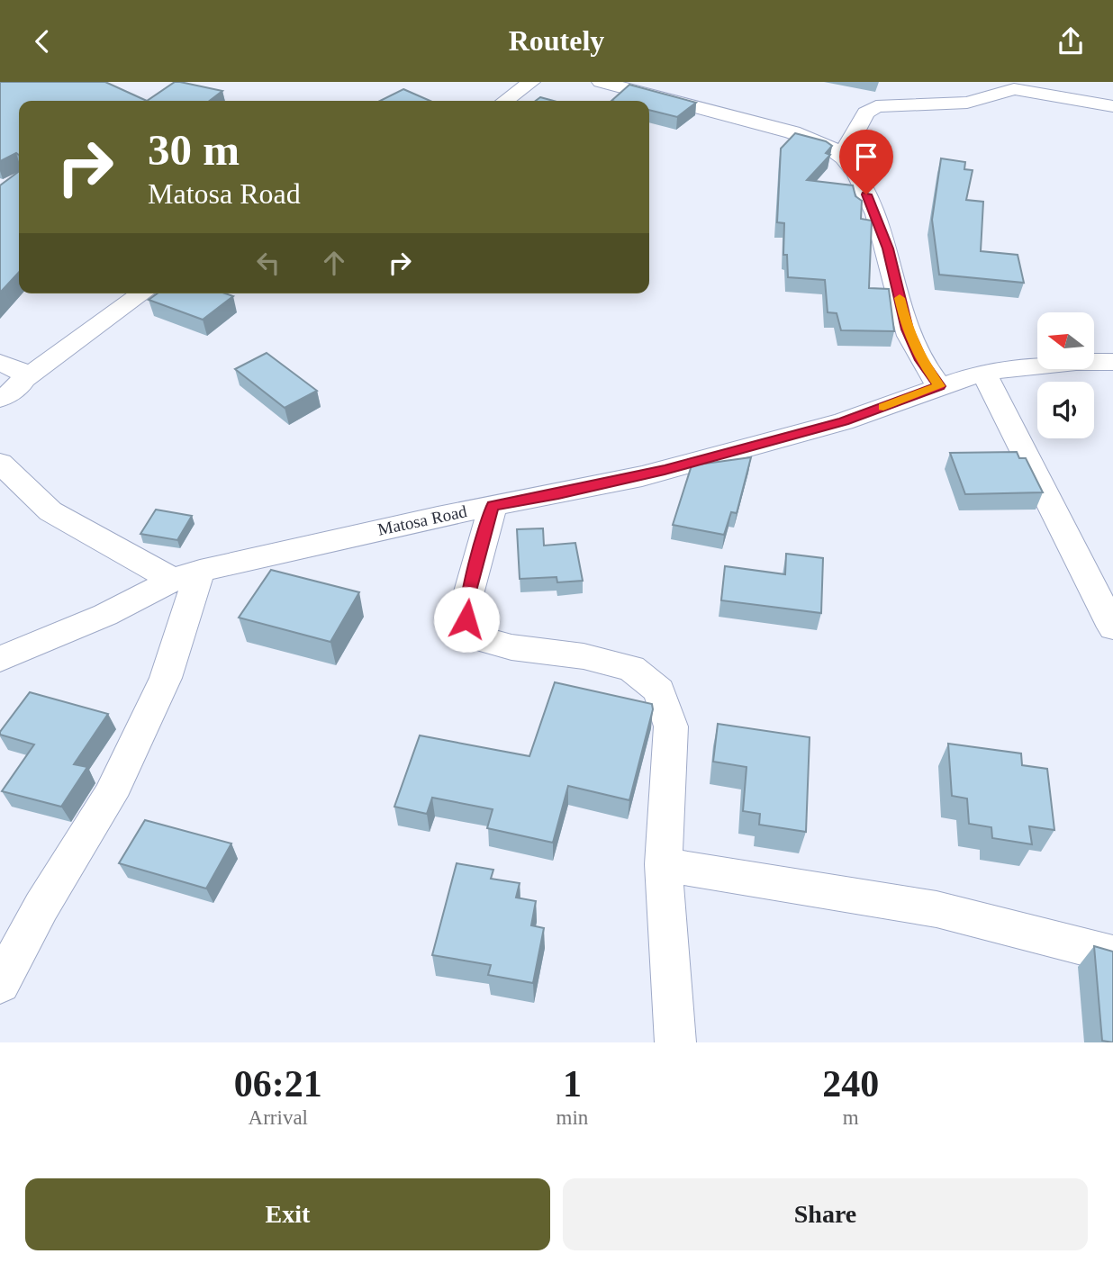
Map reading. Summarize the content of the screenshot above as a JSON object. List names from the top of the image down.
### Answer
{
  "streets": {
    "street": ["Matosa Road"]
  },
  "north": "left",
  "page": {
    "header": "Routely",
    "turn": ["30 m", "Matosa Road"],
    "eta": [
      "06:21",
      "Arrival",
      "1",
      "min",
      "240",
      "m"
    ],
    "buttons": ["Exit", "Share"]
  }
}
